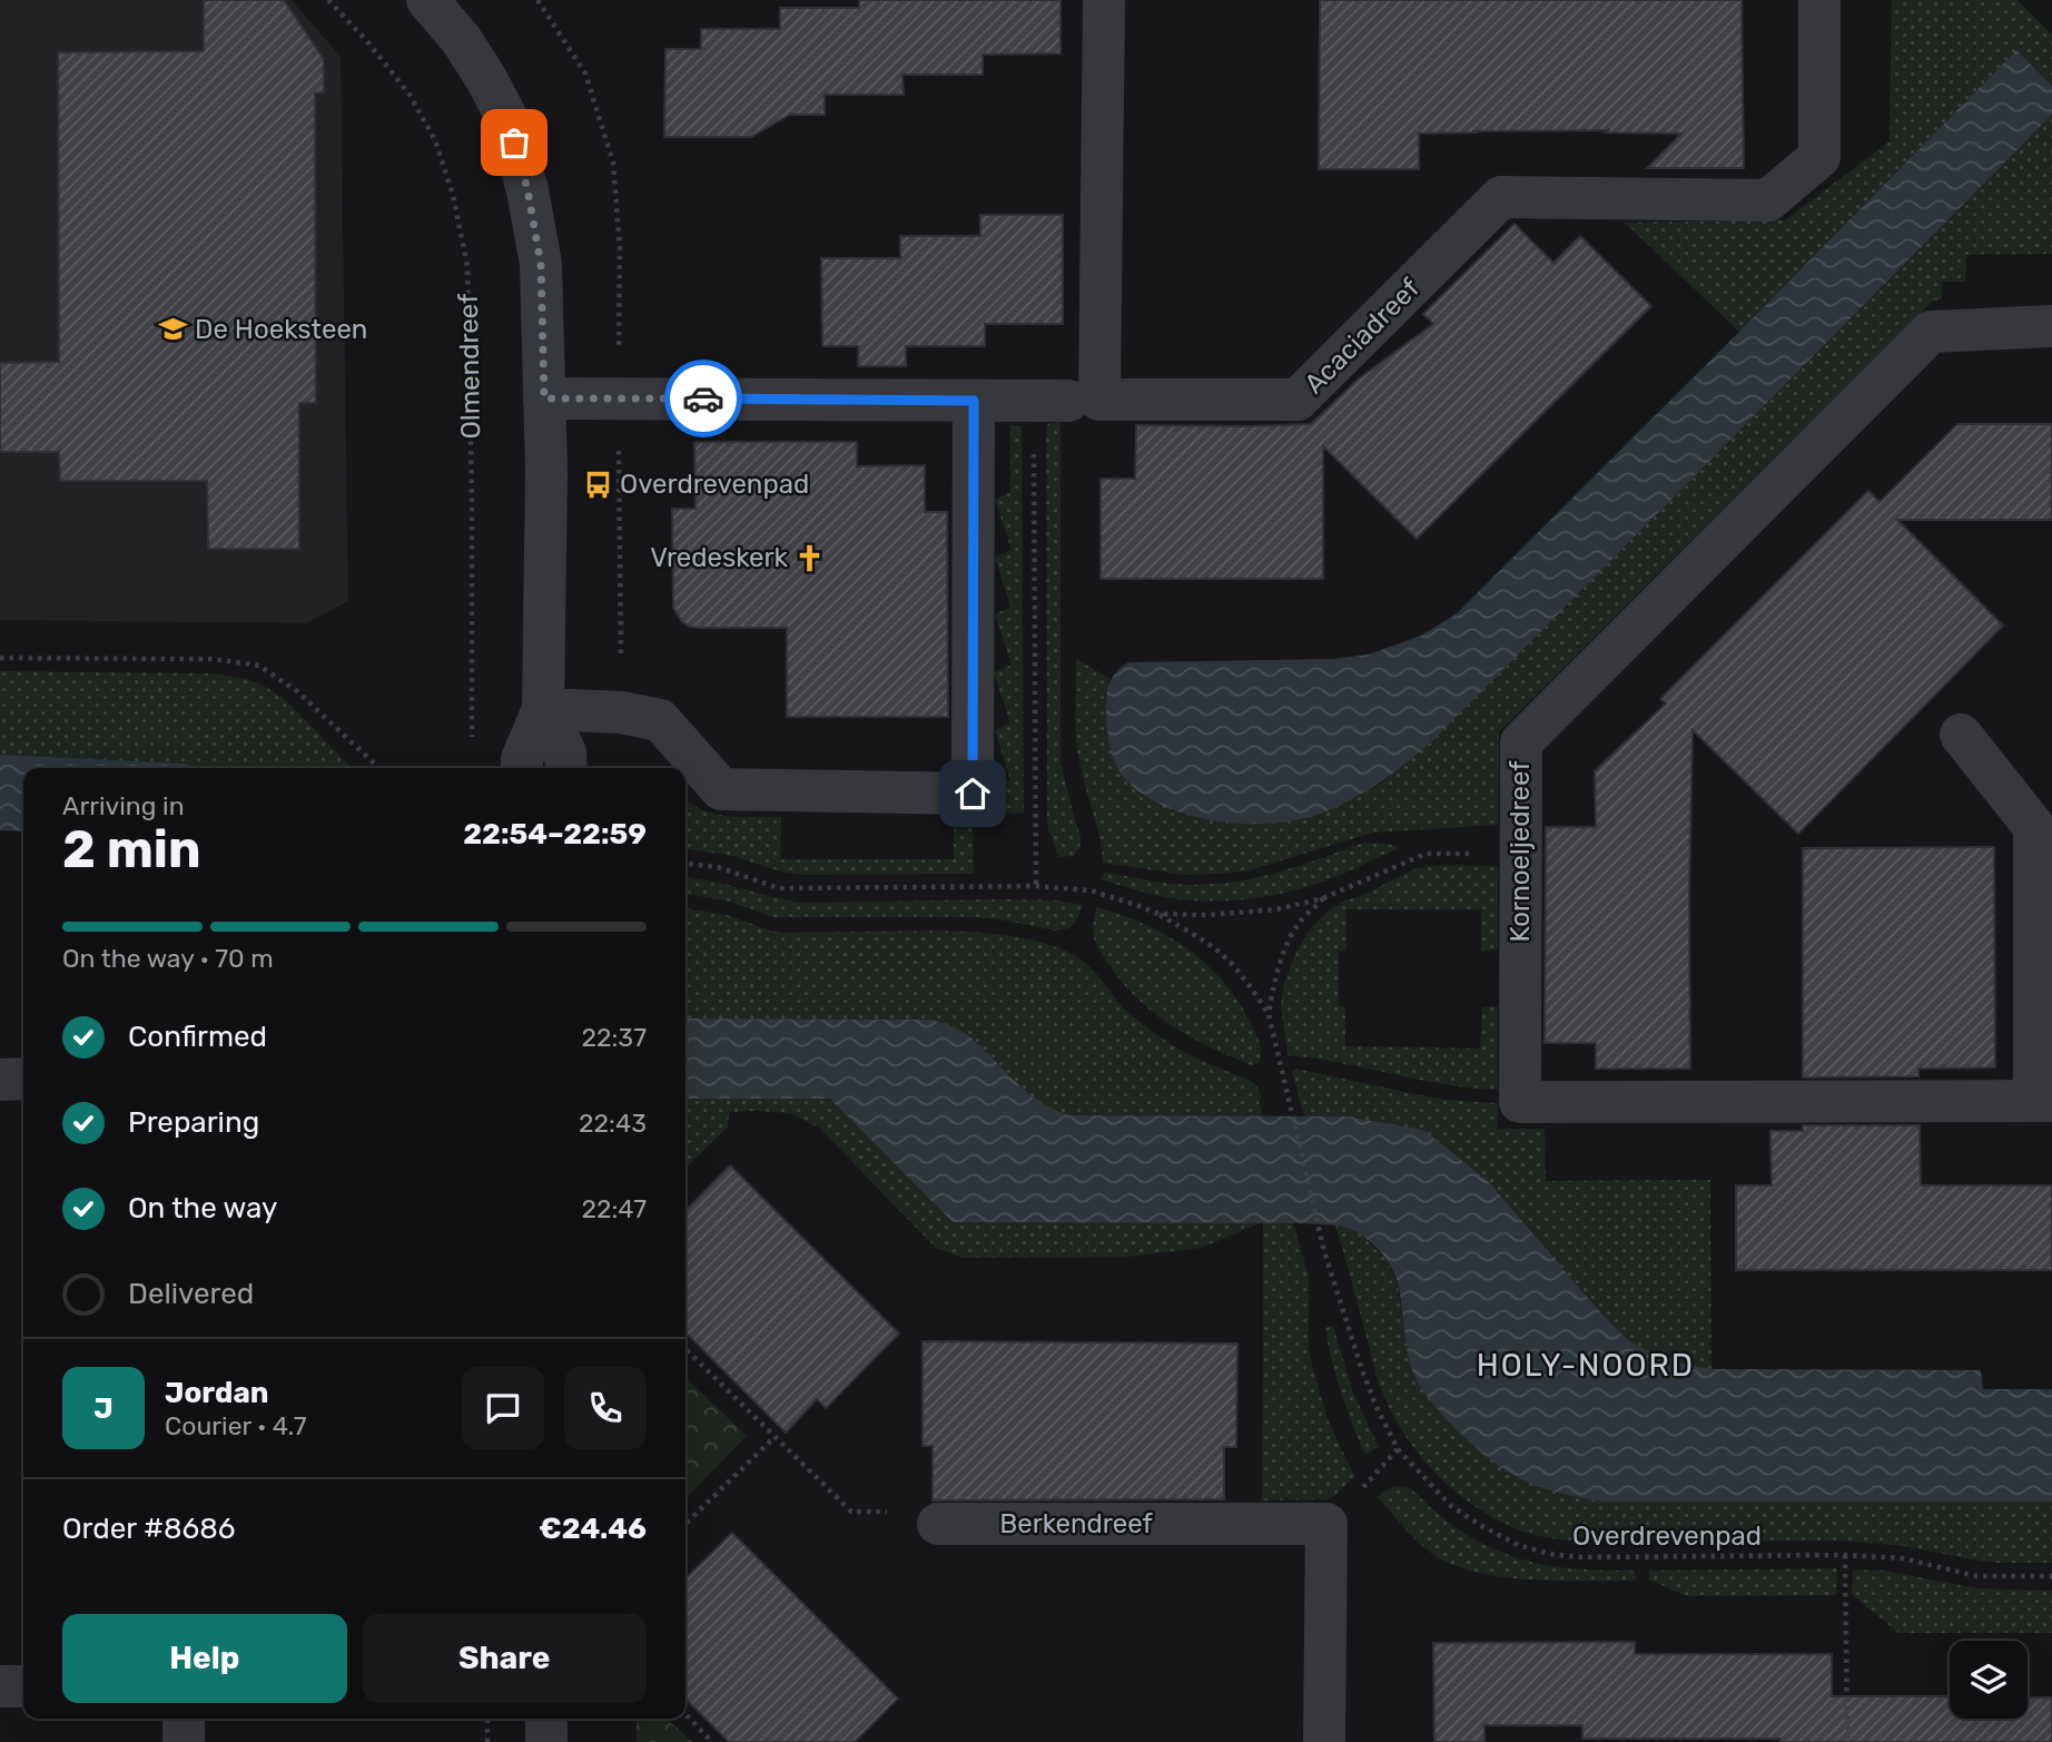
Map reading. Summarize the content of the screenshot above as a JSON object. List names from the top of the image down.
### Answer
{
  "streets": {
    "street": ["Acaciadreef", "Kornoeljedreef", "Berkendreef"],
    "path": ["Olmendreef", "Overdrevenpad"]
  },
  "districts": ["HOLY-NOORD"],
  "places": {
    "school or university": ["De Hoeksteen"],
    "bus stop": ["Overdrevenpad"],
    "church": ["Vredeskerk"]
  },
  "page": {
    "heading": ["2 min", "Arriving in", "22:54–22:59"],
    "panel": [
      "Jordan",
      "Courier · 4.7",
      "Order #8686",
      "€24.46"
    ],
    "bar": "On the way · 70 m",
    "list": [
      ["Confirmed", "22:37"],
      ["Preparing", "22:43"],
      ["On the way", "22:47"],
      "Delivered"
    ],
    "round": "J",
    "buttons": ["Help", "Share"]
  }
}
